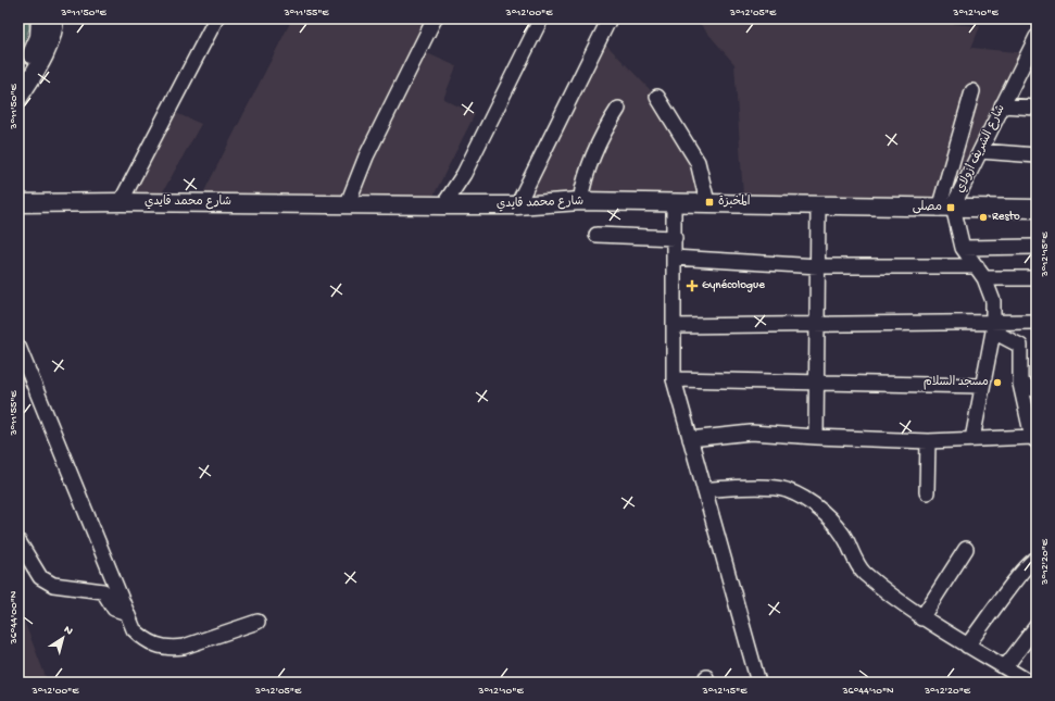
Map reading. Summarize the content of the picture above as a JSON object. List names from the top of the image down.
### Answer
{
  "streets": {
    "main road": ["شارع محمد قايدي"],
    "street": ["شارع الشريف أزولاي"]
  },
  "crossings": [
    ["شارع الشريف أزولاي", "شارع محمد قايدي"]
  ],
  "places": {
    "transit": ["المخبزة", "مصلى"],
    "other": ["Resto", "مسجد السلام"],
    "health": ["Gynécologue"]
  },
  "north": "top right",
  "coordinates": [
    "3°11'50\"E",
    "3°11'55\"E",
    "3°12'00\"E",
    "3°12'05\"E",
    "3°12'10\"E",
    "3°12'15\"E",
    "3°12'20\"E",
    "36°44'00\"N",
    "36°44'10\"N"
  ]
}
